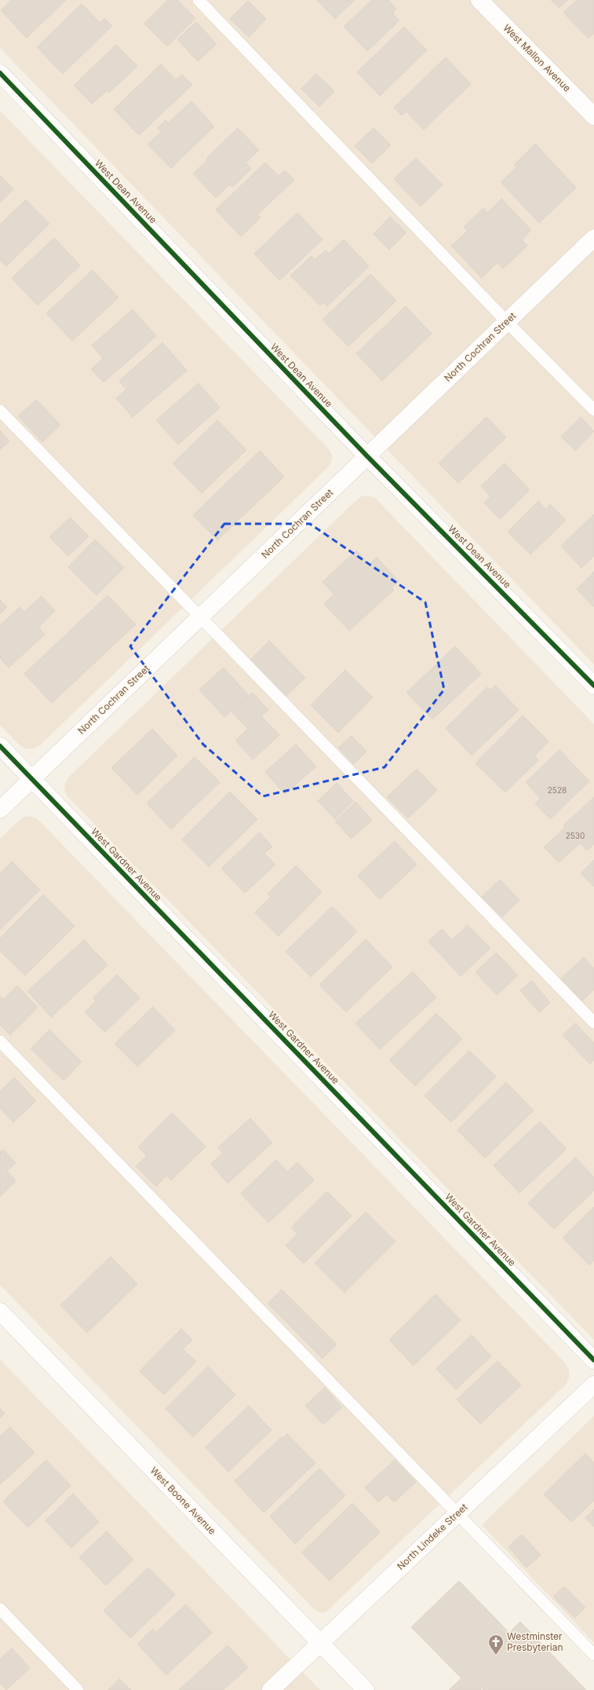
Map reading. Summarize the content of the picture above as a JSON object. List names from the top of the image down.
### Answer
{
  "streets": {
    "street": [
      "West Mallon Avenue",
      "West Dean Avenue",
      "North Cochran Street",
      "West Gardner Avenue",
      "West Boone Avenue",
      "North Lindeke Street"
    ]
  },
  "crossings": [
    ["West Dean Avenue", "North Cochran Street"],
    ["North Cochran Street", "West Gardner Avenue"],
    ["West Boone Avenue", "North Lindeke Street"]
  ],
  "places": {
    "church": ["Westminster Presbyterian"]
  },
  "house_numbers": ["2528", "2530"]
}
